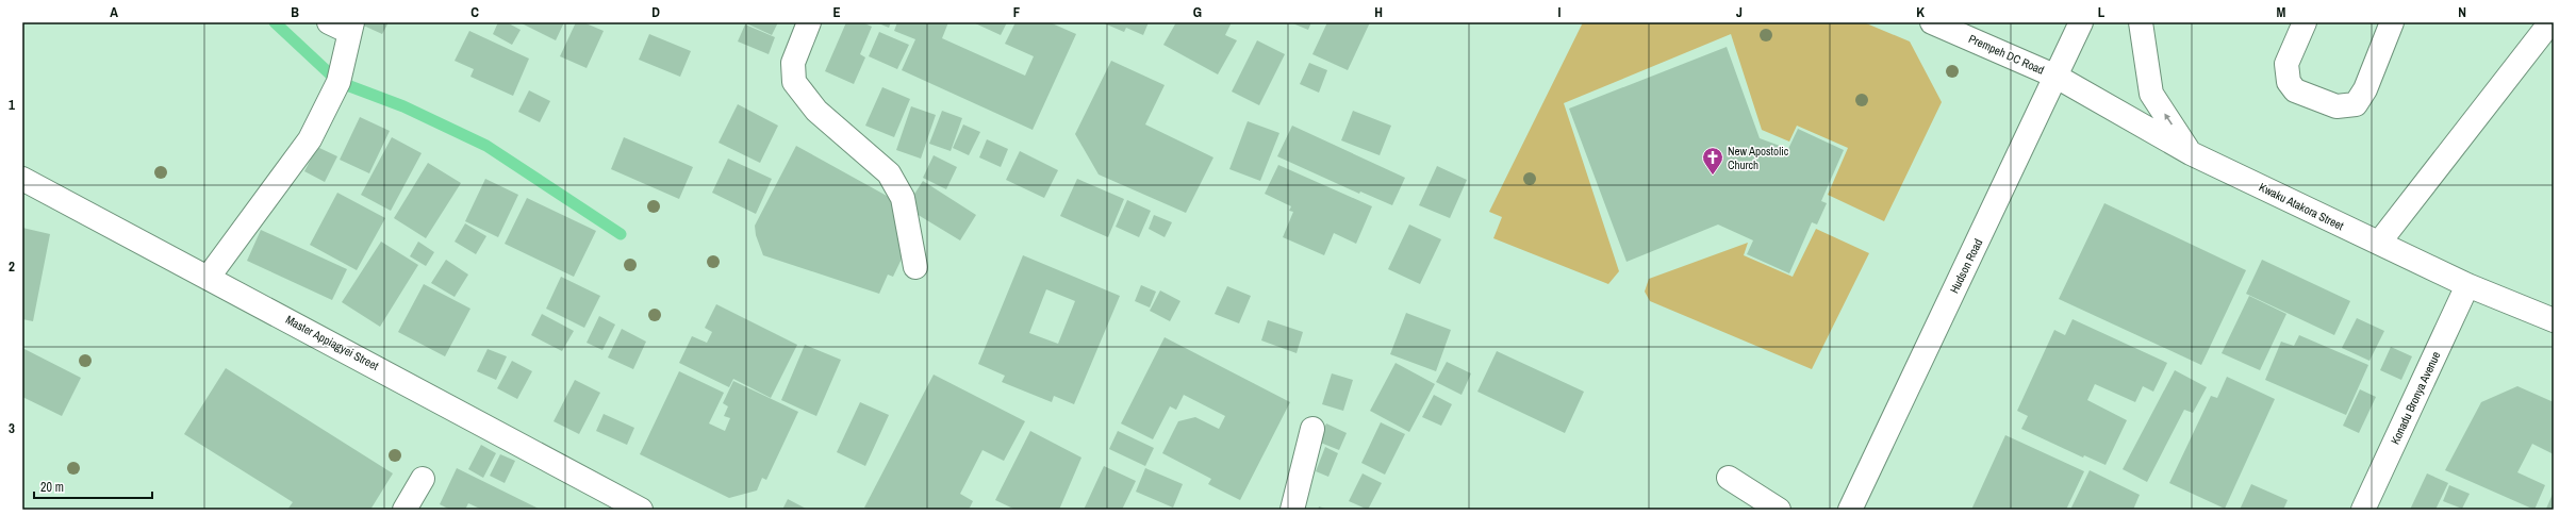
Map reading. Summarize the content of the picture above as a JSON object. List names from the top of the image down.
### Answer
{
  "streets": {
    "street": [
      "Prempeh DC Road",
      "Kwaku Atakora Street",
      "Hudson Road",
      "Master Appiagyei Street",
      "Konadu Bronya Avenue"
    ]
  },
  "crossings": [
    ["Prempeh DC Road", "Kwaku Atakora Street"],
    ["Prempeh DC Road", "Hudson Road"],
    ["Kwaku Atakora Street", "Hudson Road"],
    ["Kwaku Atakora Street", "Konadu Bronya Avenue"]
  ],
  "places": {
    "church": ["New Apostolic Church"]
  },
  "scale_bar": "20 m",
  "grid": {
    "columns": [
      "A",
      "B",
      "C",
      "D",
      "E",
      "F",
      "G",
      "H",
      "I",
      "J",
      "K",
      "L",
      "M",
      "N"
    ],
    "rows": ["1", "2", "3"]
  }
}
